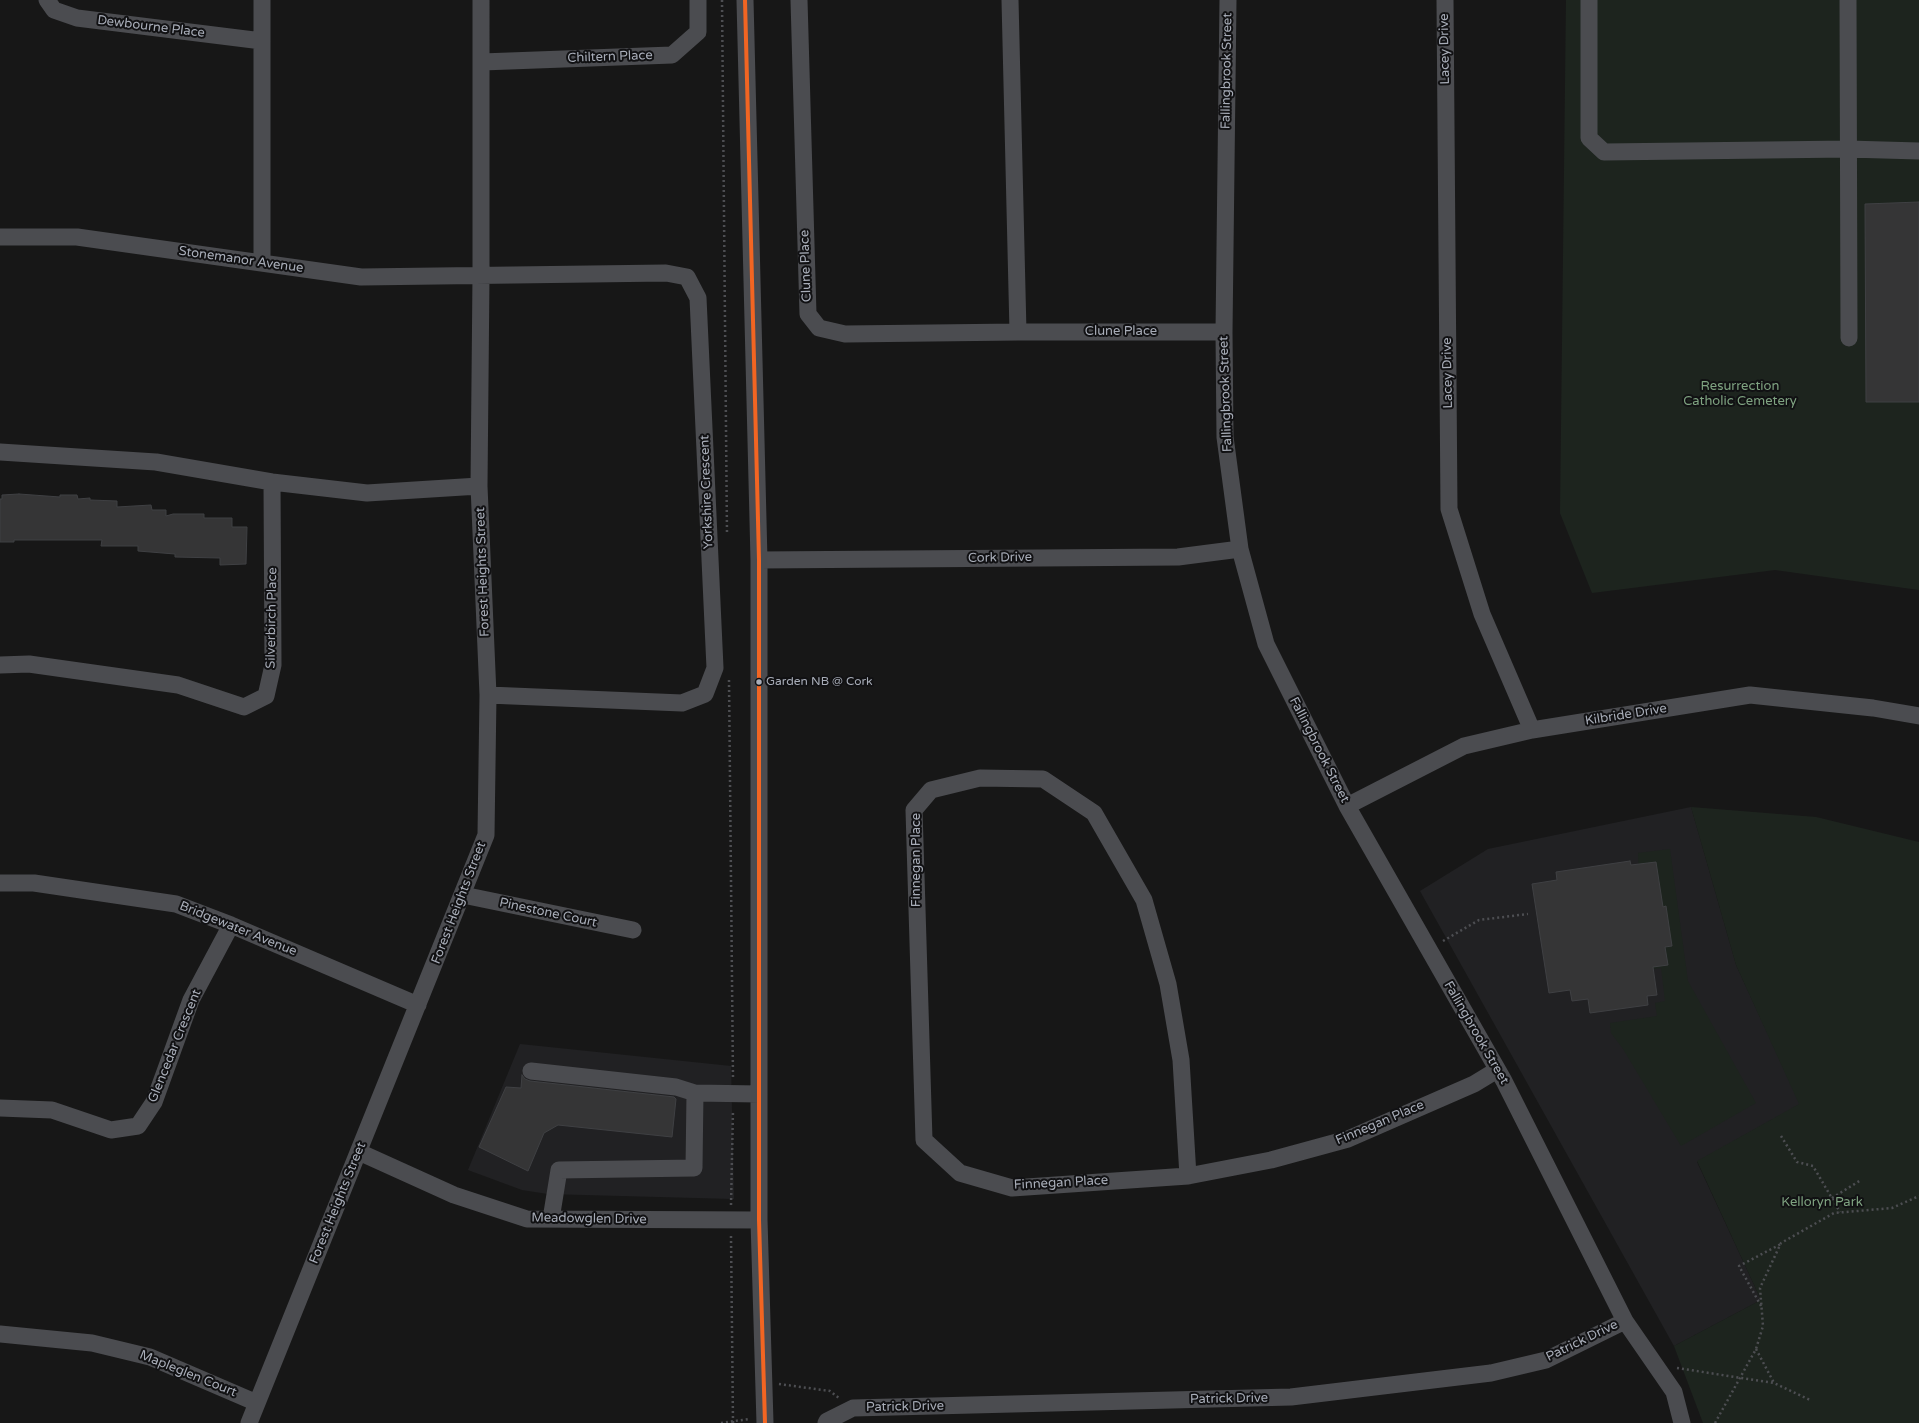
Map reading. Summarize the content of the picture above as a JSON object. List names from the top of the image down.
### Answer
{
  "streets": {
    "street": [
      "Dewbourne Place",
      "Lacey Drive",
      "Chiltern Place",
      "Fallingbrook Street",
      "Stonemanor Avenue",
      "Clune Place",
      "Yorkshire Crescent",
      "Cork Drive",
      "Forest Heights Street",
      "Silverbirch Place",
      "Kilbride Drive",
      "Finnegan Place",
      "Pinestone Court",
      "Bridgewater Avenue",
      "Glencedar Crescent",
      "Meadowglen Drive",
      "Patrick Drive",
      "Mapleglen Court"
    ]
  },
  "crossings": [
    ["Lacey Drive", "Kilbride Drive"],
    ["Fallingbrook Street", "Clune Place"],
    ["Fallingbrook Street", "Cork Drive"],
    ["Fallingbrook Street", "Kilbride Drive"],
    ["Fallingbrook Street", "Finnegan Place"],
    ["Fallingbrook Street", "Patrick Drive"],
    ["Stonemanor Avenue", "Yorkshire Crescent"],
    ["Stonemanor Avenue", "Forest Heights Street"],
    ["Yorkshire Crescent", "Forest Heights Street"],
    ["Forest Heights Street", "Pinestone Court"],
    ["Forest Heights Street", "Bridgewater Avenue"],
    ["Forest Heights Street", "Meadowglen Drive"],
    ["Forest Heights Street", "Mapleglen Court"],
    ["Bridgewater Avenue", "Glencedar Crescent"]
  ],
  "parks": ["Resurrection Catholic Cemetery", "Kelloryn Park"],
  "places": ["Garden NB @ Cork"]
}
